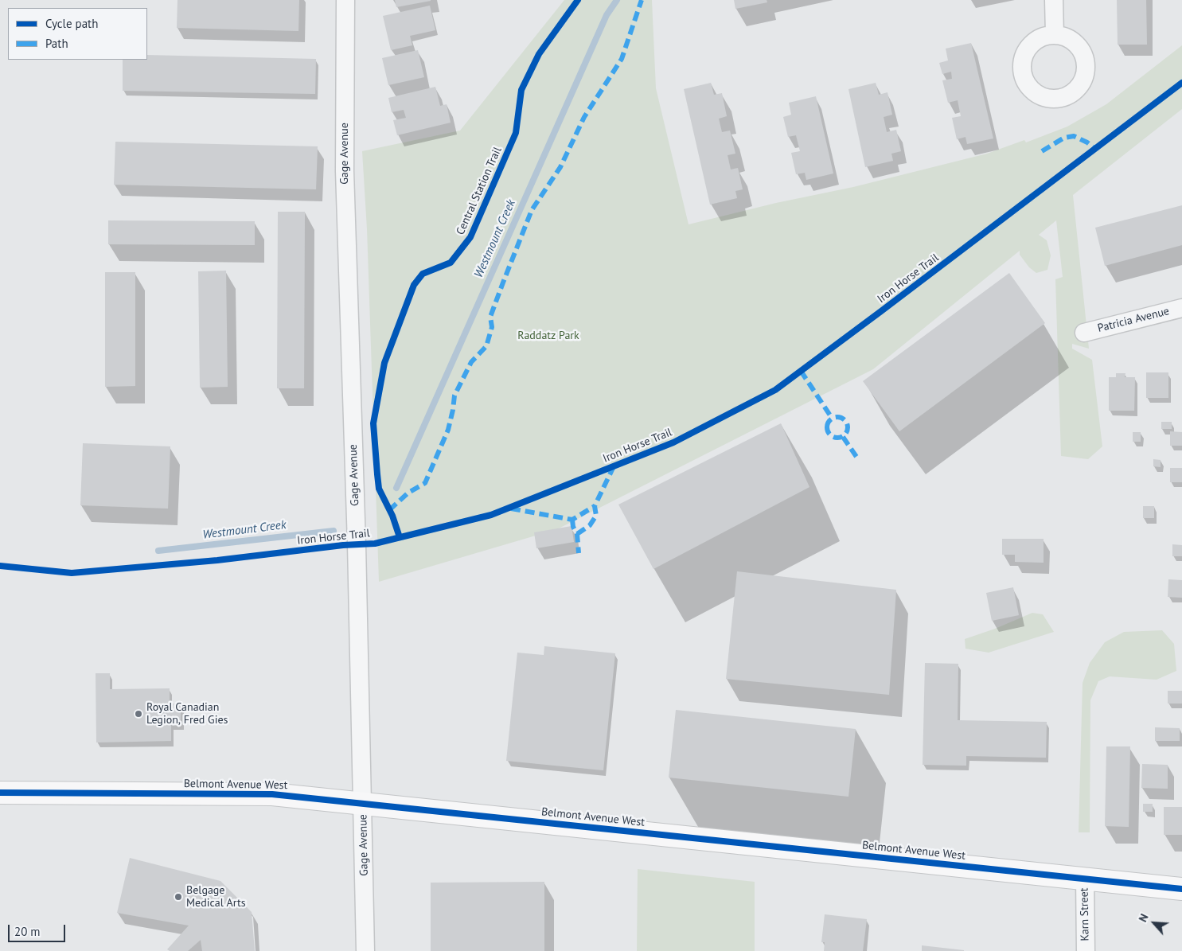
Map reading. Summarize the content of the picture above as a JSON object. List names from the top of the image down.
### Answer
{
  "streets": {
    "street": [
      "Gage Avenue",
      "Patricia Avenue",
      "Belmont Avenue West",
      "Karn Street"
    ],
    "cycle path": ["Central Station Trail", "Iron Horse Trail"]
  },
  "crossings": [
    ["Gage Avenue", "Belmont Avenue West"],
    ["Belmont Avenue West", "Karn Street"]
  ],
  "water": ["Westmount Creek"],
  "parks": ["Raddatz Park"],
  "places": ["Royal Canadian Legion, Fred Gies", "Belgage Medical Arts"],
  "legend": ["Cycle path", "Path"],
  "scale_bar": "20 m",
  "north": "top left"
}
